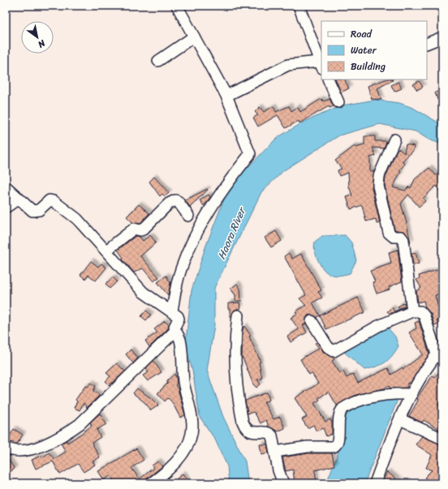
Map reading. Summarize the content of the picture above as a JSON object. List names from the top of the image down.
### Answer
{
  "water": ["Haora River"],
  "legend": ["Road", "Water", "Building"],
  "north": "bottom right"
}
